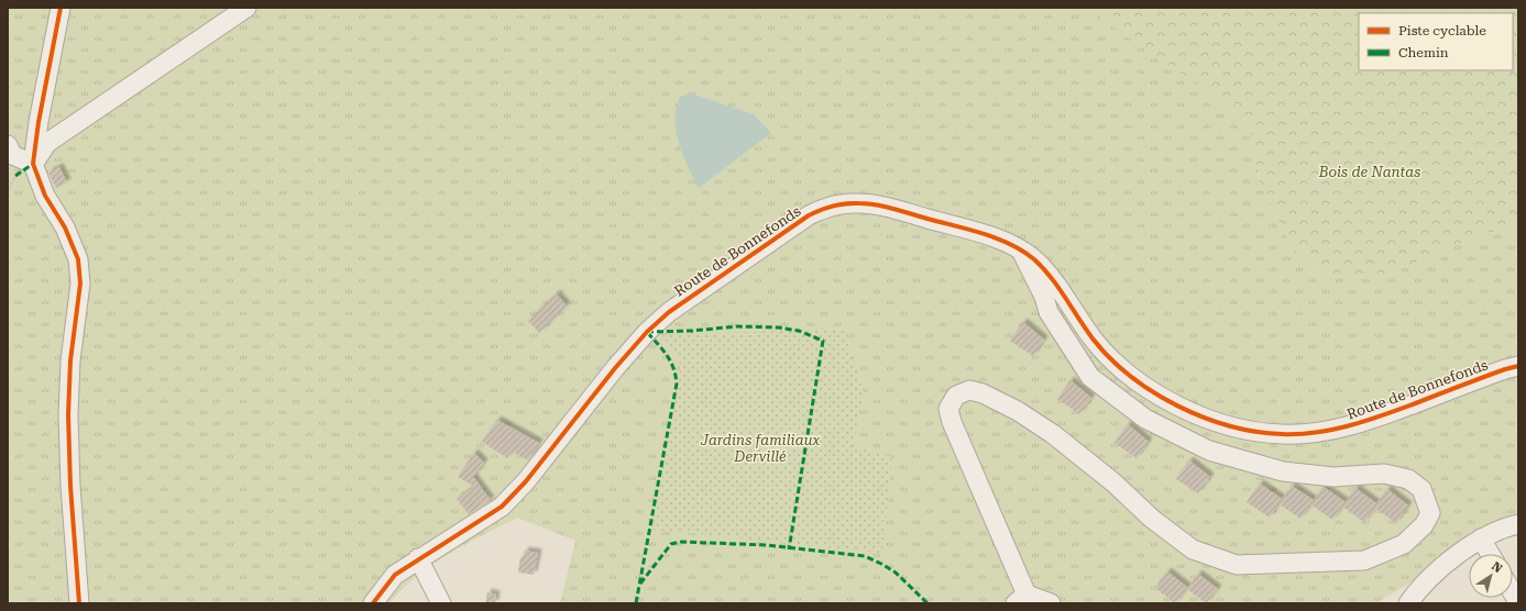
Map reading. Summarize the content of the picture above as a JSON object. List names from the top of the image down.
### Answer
{
  "streets": {
    "street": ["Route de Bonnefonds"]
  },
  "parks": ["Bois de Nantas", "Jardins familiaux Dervillé"],
  "legend": ["Piste cyclable", "Chemin"],
  "north": "top right"
}
